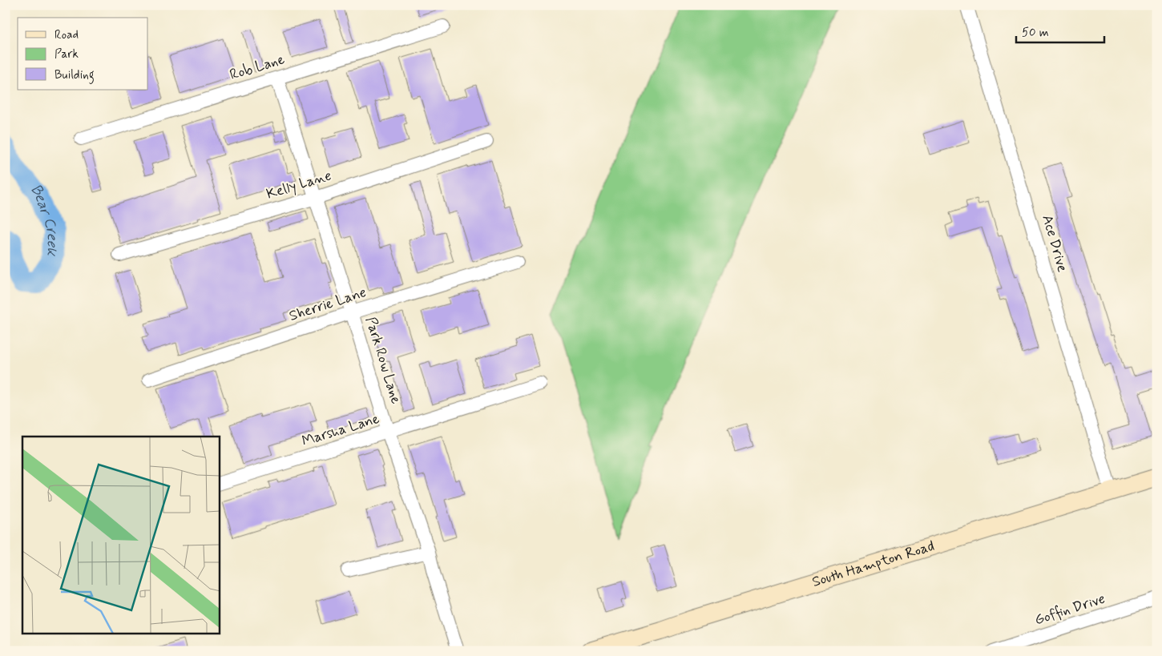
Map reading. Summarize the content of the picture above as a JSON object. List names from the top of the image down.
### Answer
{
  "streets": {
    "main road": ["South Hampton Road"],
    "street": [
      "Rob Lane",
      "Kelly Lane",
      "Ace Drive",
      "Sherrie Lane",
      "Park Row Lane",
      "Marsha Lane",
      "Goffin Drive"
    ]
  },
  "crossings": [
    ["Rob Lane", "Park Row Lane"],
    ["Kelly Lane", "Park Row Lane"],
    ["Ace Drive", "South Hampton Road"],
    ["Sherrie Lane", "Park Row Lane"],
    ["Park Row Lane", "Marsha Lane"]
  ],
  "water": ["Bear Creek"],
  "legend": ["Road", "Park", "Building"],
  "scale_bar": "50 m"
}
